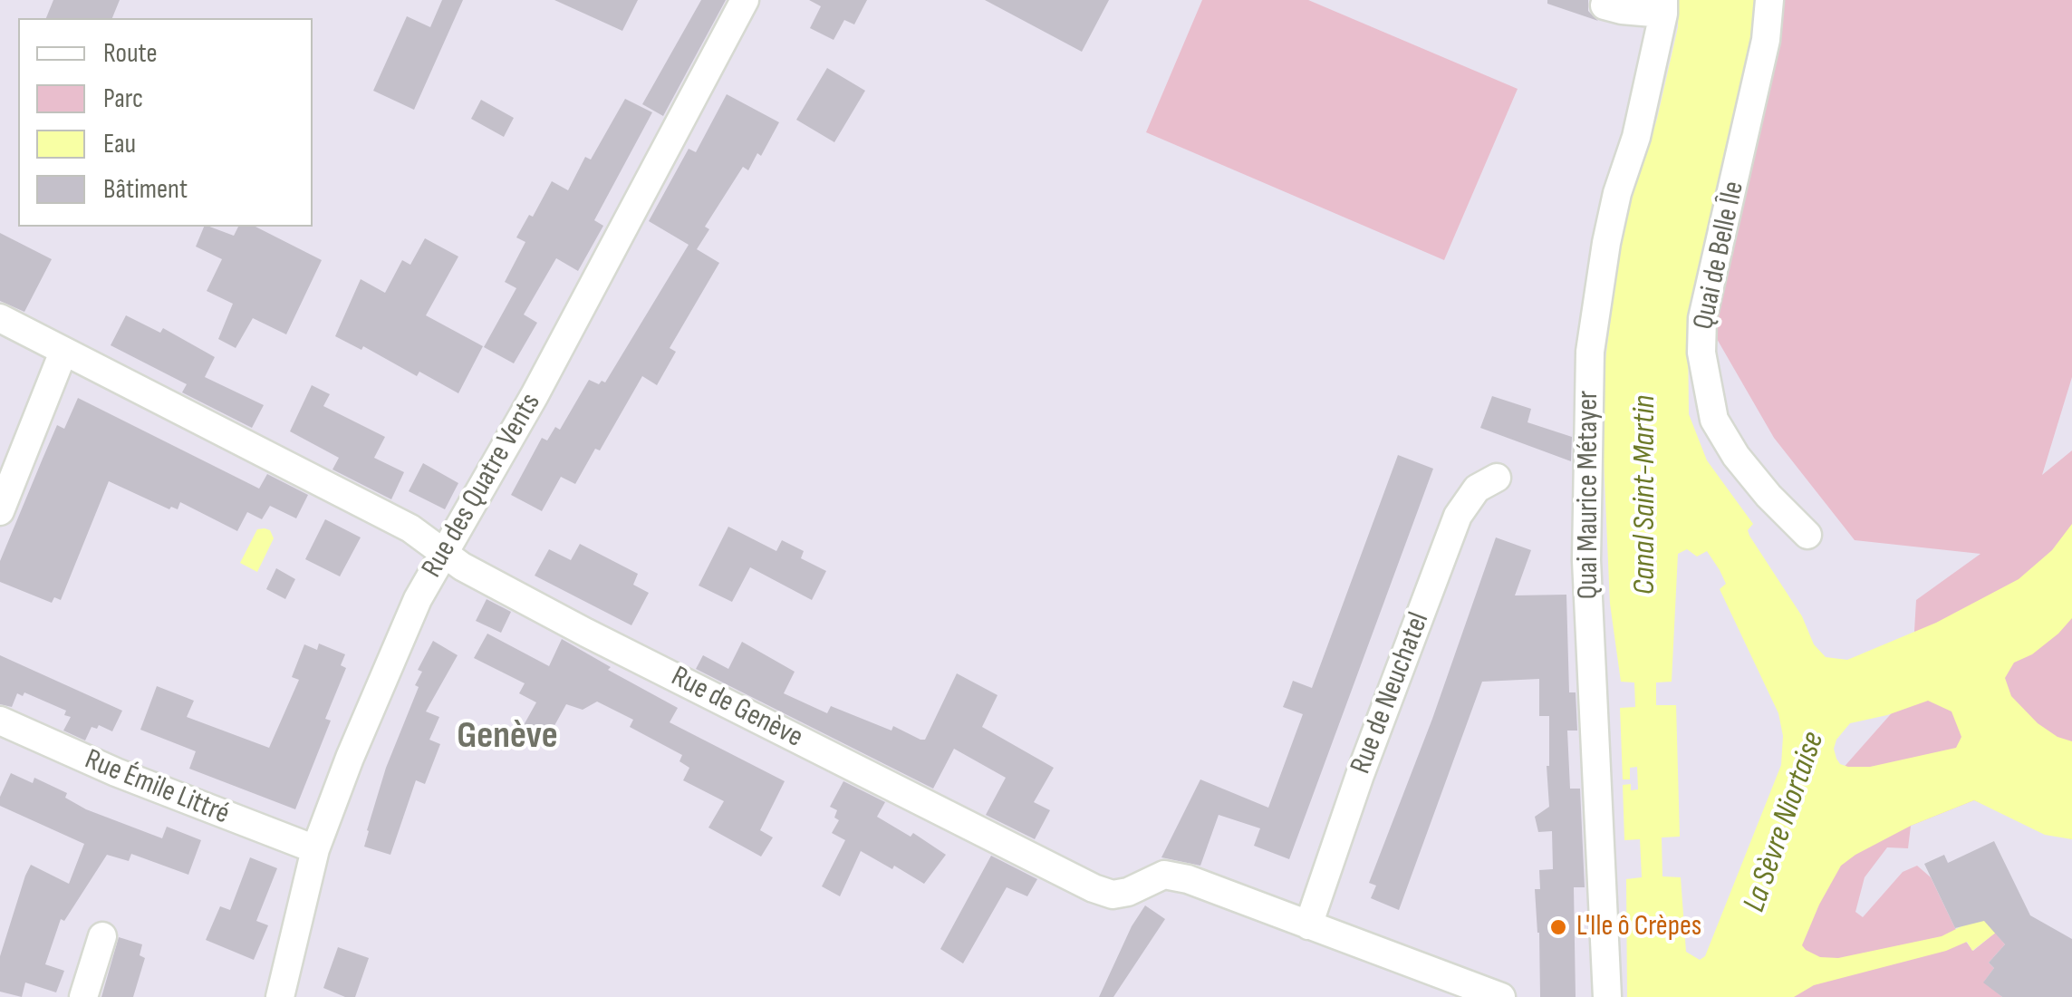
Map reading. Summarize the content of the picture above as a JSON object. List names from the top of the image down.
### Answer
{
  "streets": {
    "street": [
      "Quai de Belle Île",
      "Rue des Quatre Vents",
      "Quai Maurice Métayer",
      "Rue de Neuchatel",
      "Rue de Genève",
      "Rue Émile Littré"
    ]
  },
  "crossings": [
    ["Rue des Quatre Vents", "Rue de Genève"],
    ["Rue des Quatre Vents", "Rue Émile Littré"],
    ["Rue de Neuchatel", "Rue de Genève"]
  ],
  "districts": ["Genève"],
  "water": ["Canal Saint-Martin", "La Sèvre Niortaise"],
  "places": ["L'Ile ô Crèpes"],
  "legend": [
    "Route",
    "Parc",
    "Eau",
    "Bâtiment"
  ]
}
